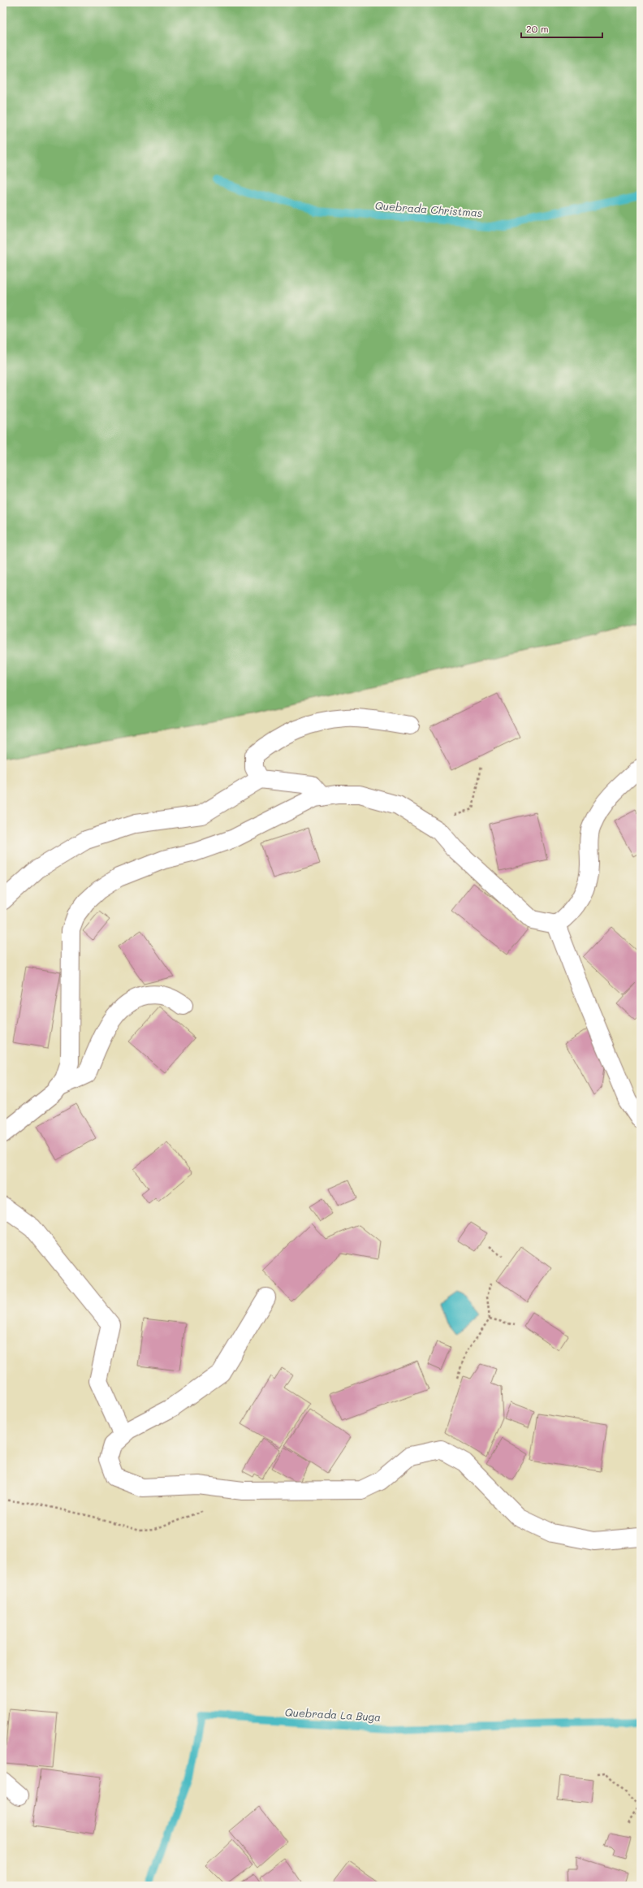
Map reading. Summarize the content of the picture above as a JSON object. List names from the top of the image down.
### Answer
{
  "water": ["Quebrada Christmas", "Quebrada La Buga"],
  "scale_bar": "20 m"
}
